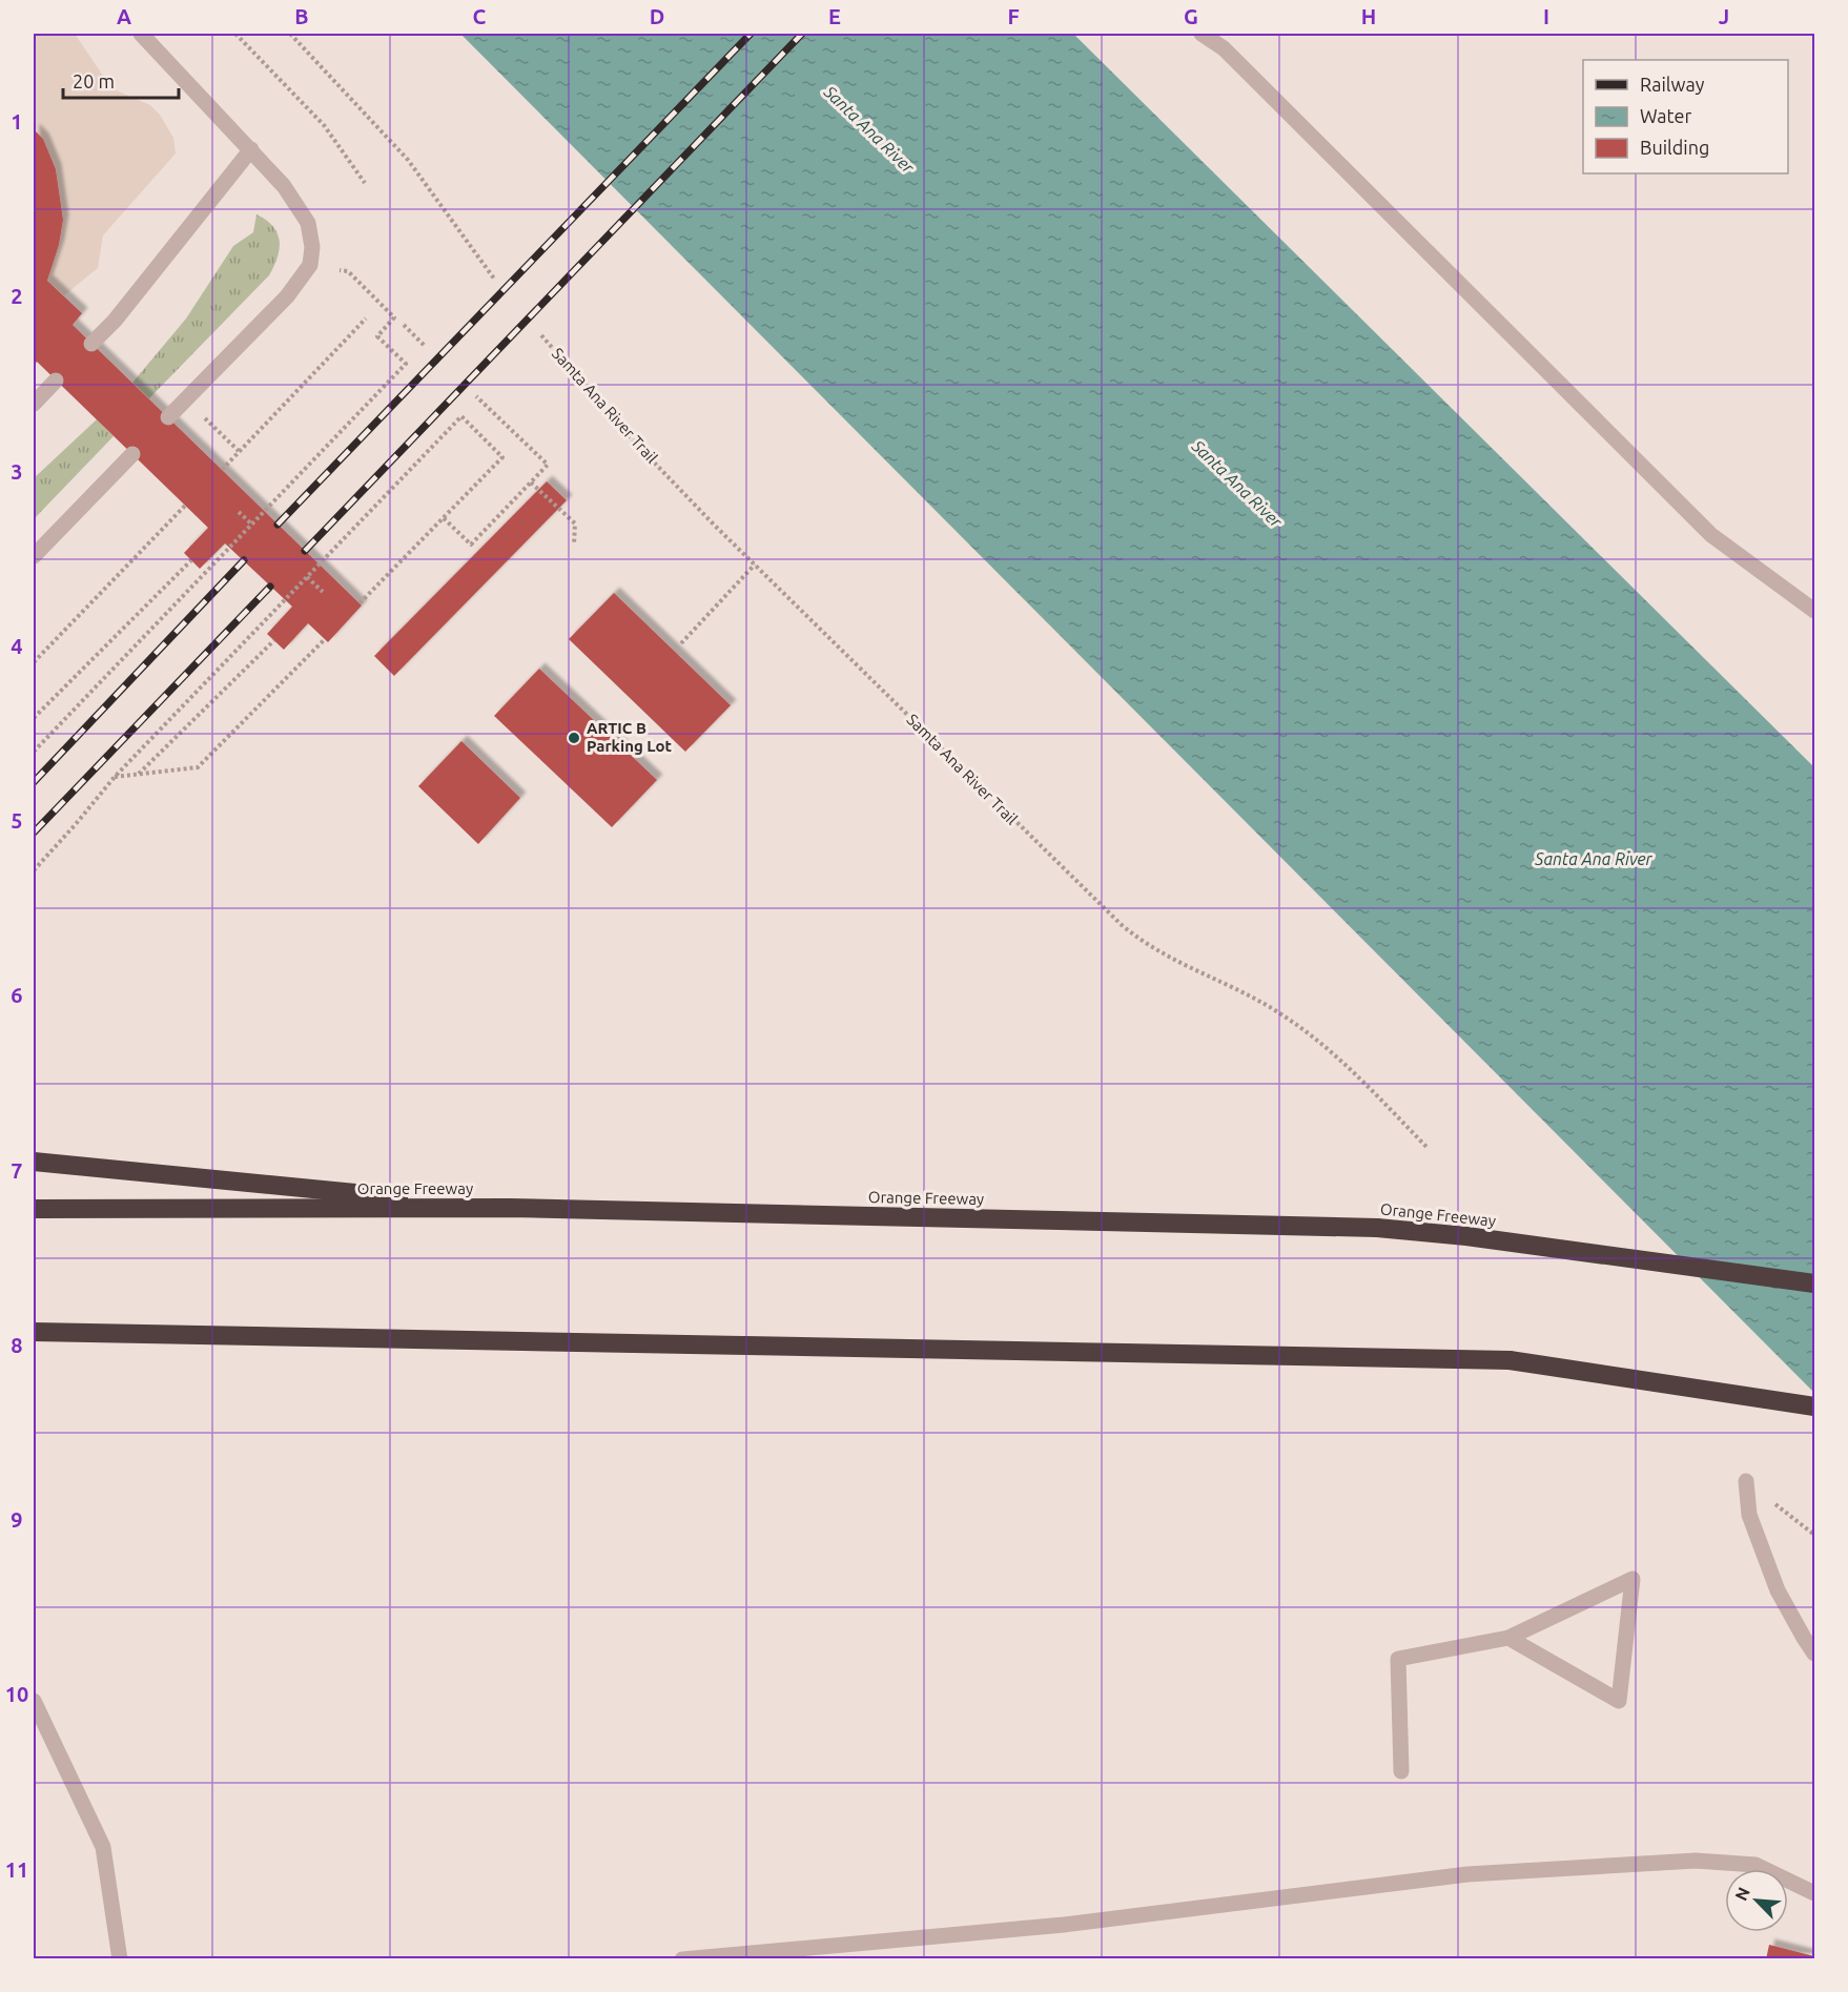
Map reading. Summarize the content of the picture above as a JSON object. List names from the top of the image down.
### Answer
{
  "streets": {
    "highway": ["Orange Freeway"],
    "path": ["Samta Ana River Trail"]
  },
  "water": ["Santa Ana River"],
  "places": ["ARTIC B Parking Lot"],
  "legend": ["Railway", "Water", "Building"],
  "scale_bar": "20 m",
  "north": "top left",
  "grid": {
    "columns": [
      "A",
      "B",
      "C",
      "D",
      "E",
      "F",
      "G",
      "H",
      "I",
      "J"
    ],
    "rows": [
      "1",
      "2",
      "3",
      "4",
      "5",
      "6",
      "7",
      "8",
      "9",
      "10",
      "11"
    ]
  }
}
